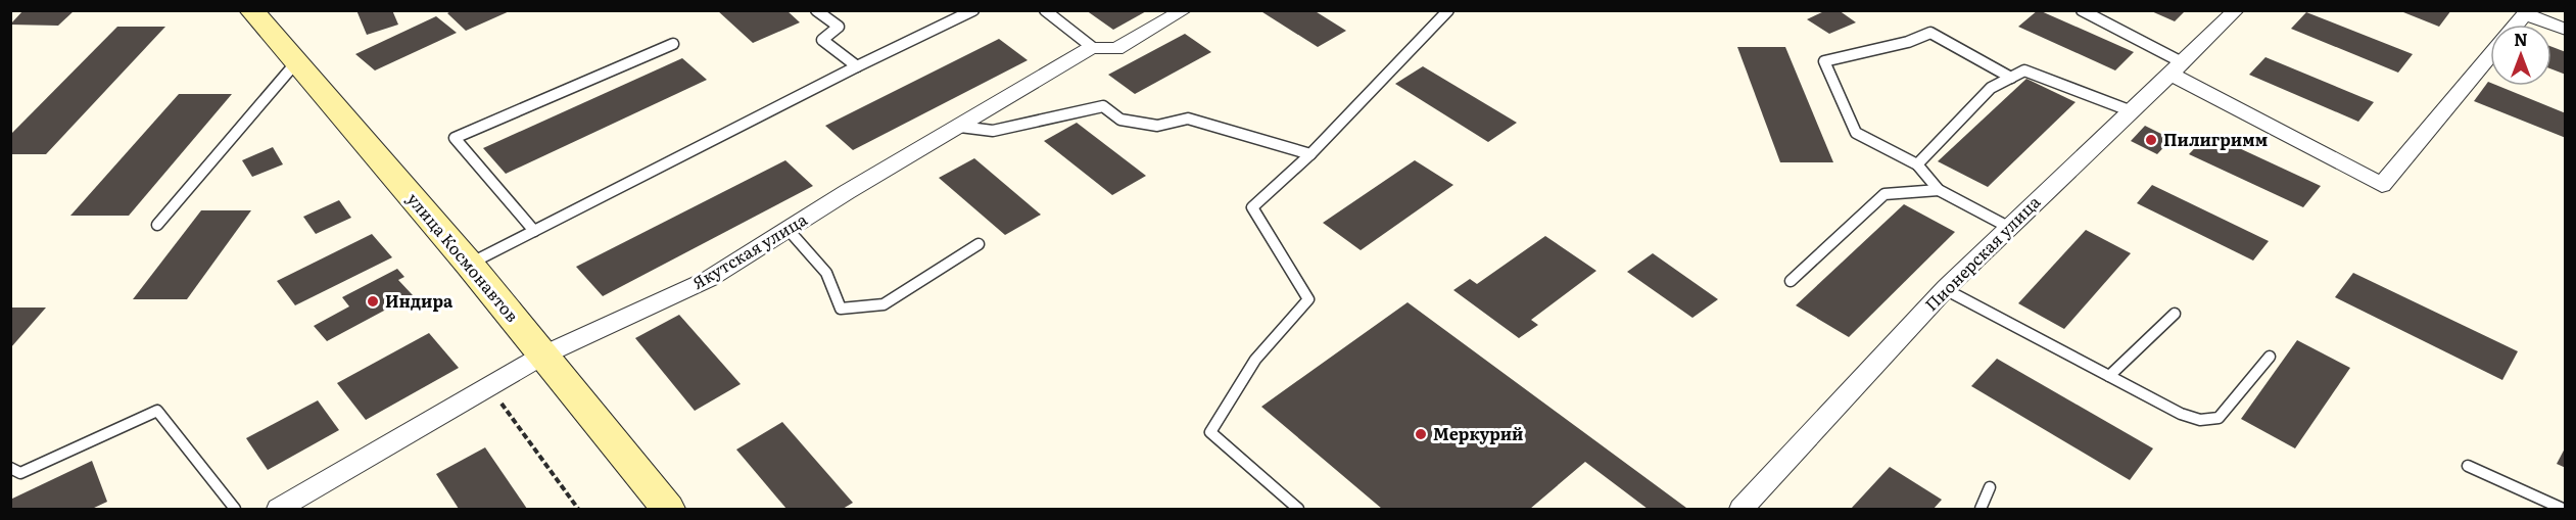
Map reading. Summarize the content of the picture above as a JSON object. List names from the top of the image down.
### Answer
{
  "streets": {
    "street": ["Якутская улица", "Пионерская улица", "улица Космонавтов"]
  },
  "crossings": [
    ["Якутская улица", "улица Космонавтов"]
  ],
  "places": ["Пилигримм", "Индира", "Меркурий"],
  "north": "top"
}
